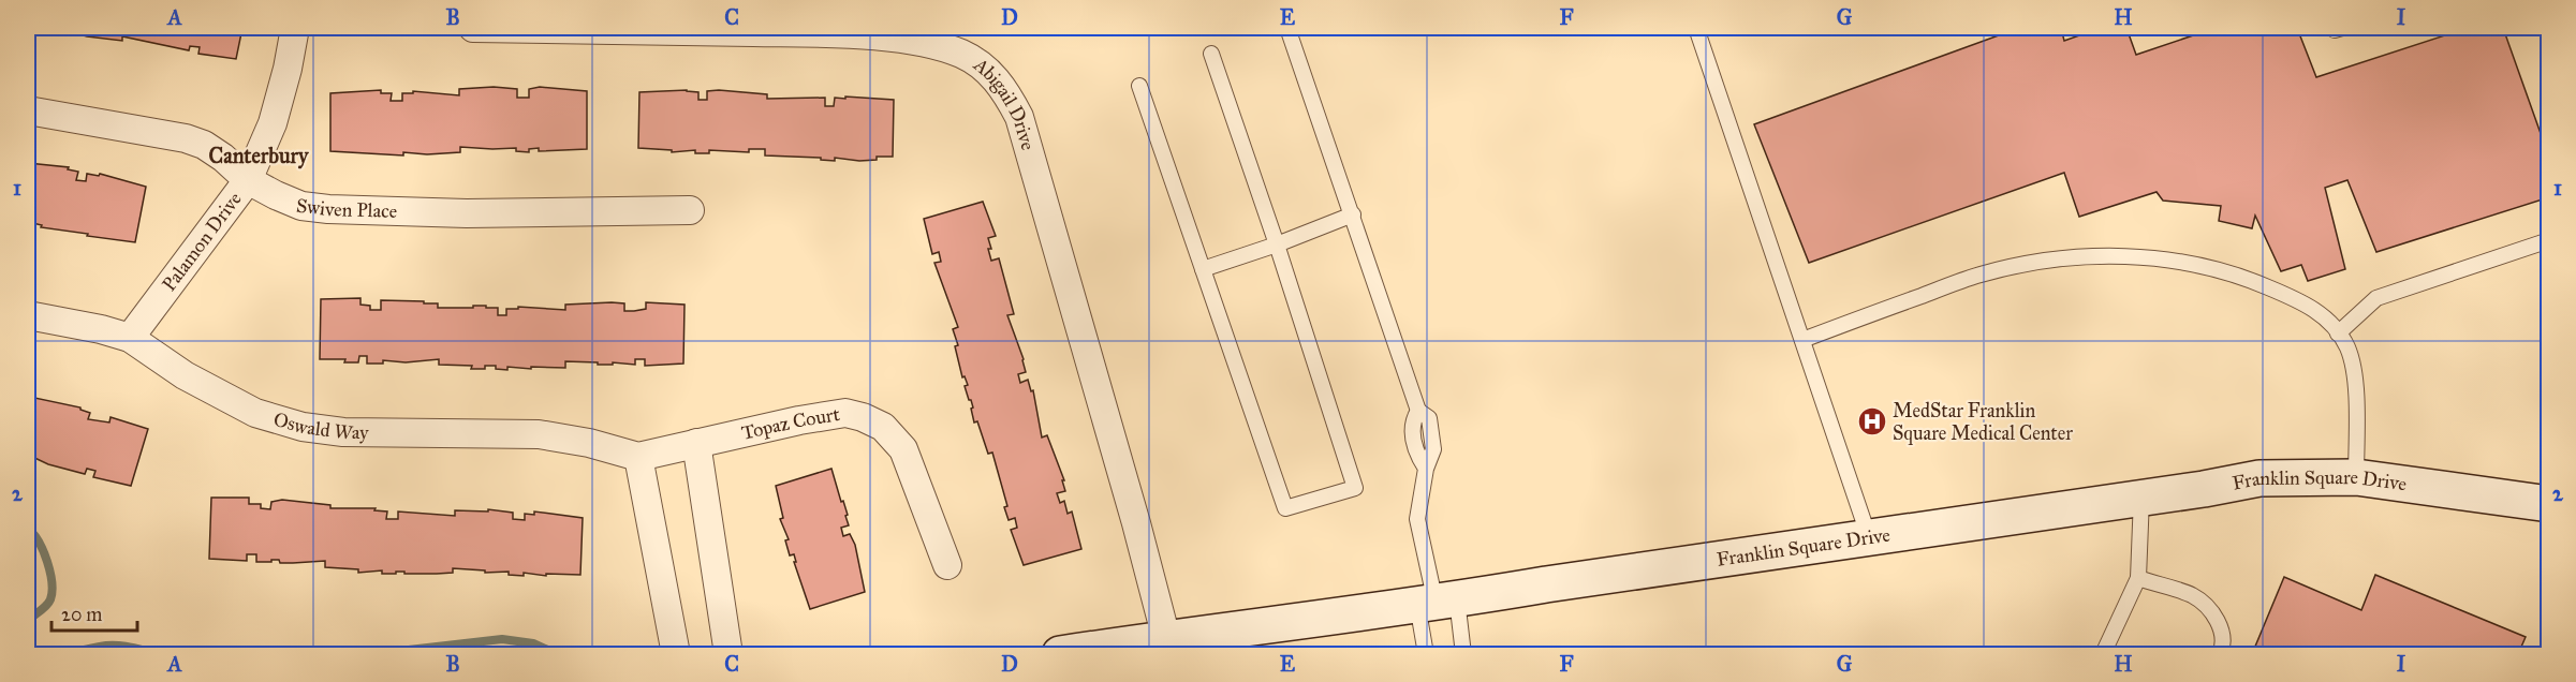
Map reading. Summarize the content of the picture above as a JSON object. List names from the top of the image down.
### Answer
{
  "streets": {
    "street": [
      "Abigail Drive",
      "Swiven Place",
      "Palamon Drive",
      "Oswald Way",
      "Topaz Court",
      "Franklin Square Drive"
    ]
  },
  "crossings": [
    ["Abigail Drive", "Franklin Square Drive"],
    ["Swiven Place", "Palamon Drive"],
    ["Palamon Drive", "Oswald Way"],
    ["Oswald Way", "Topaz Court"]
  ],
  "districts": ["Canterbury"],
  "places": {
    "hospital": ["MedStar Franklin Square Medical Center"]
  },
  "scale_bar": "20 m",
  "grid": {
    "columns": [
      "A",
      "B",
      "C",
      "D",
      "E",
      "F",
      "G",
      "H",
      "I"
    ],
    "rows": ["1", "2"]
  }
}
